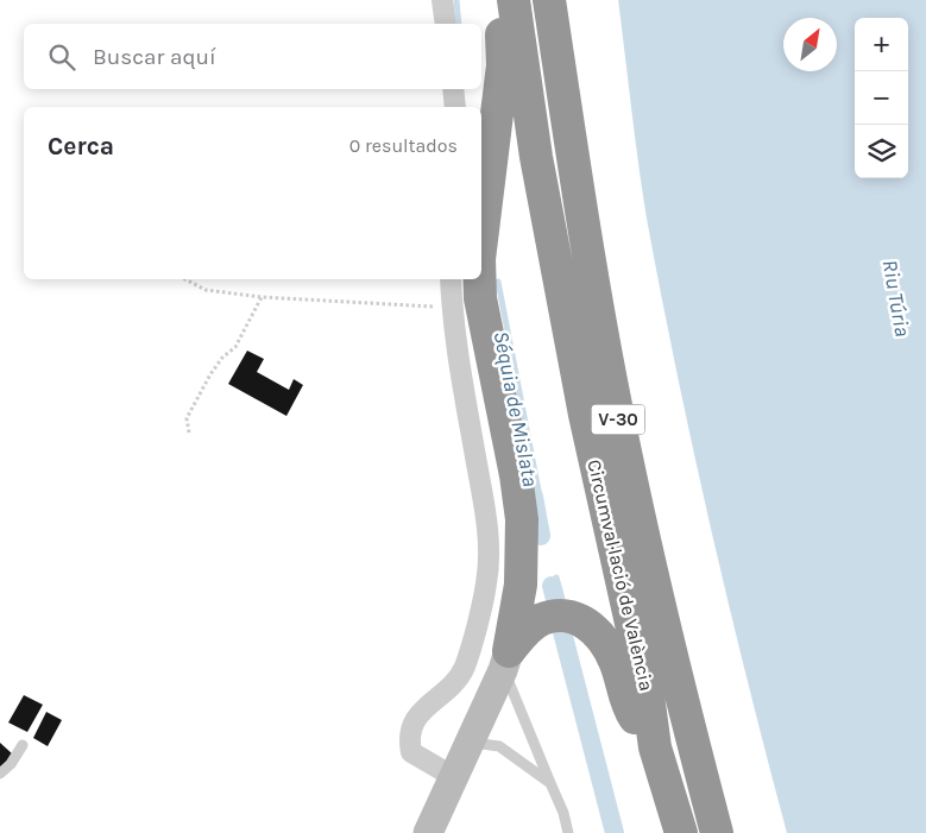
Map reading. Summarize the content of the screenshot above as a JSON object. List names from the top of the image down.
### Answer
{
  "streets": {
    "highway": ["V-30", "Circumval·lació de València"]
  },
  "water": ["Riu Túria", "Séquia de Mislata"],
  "north": "top right",
  "page": {
    "map_buttons": ["+", "−"],
    "search": "Buscar aquí",
    "heading": ["Cerca", "0 resultados"]
  }
}
